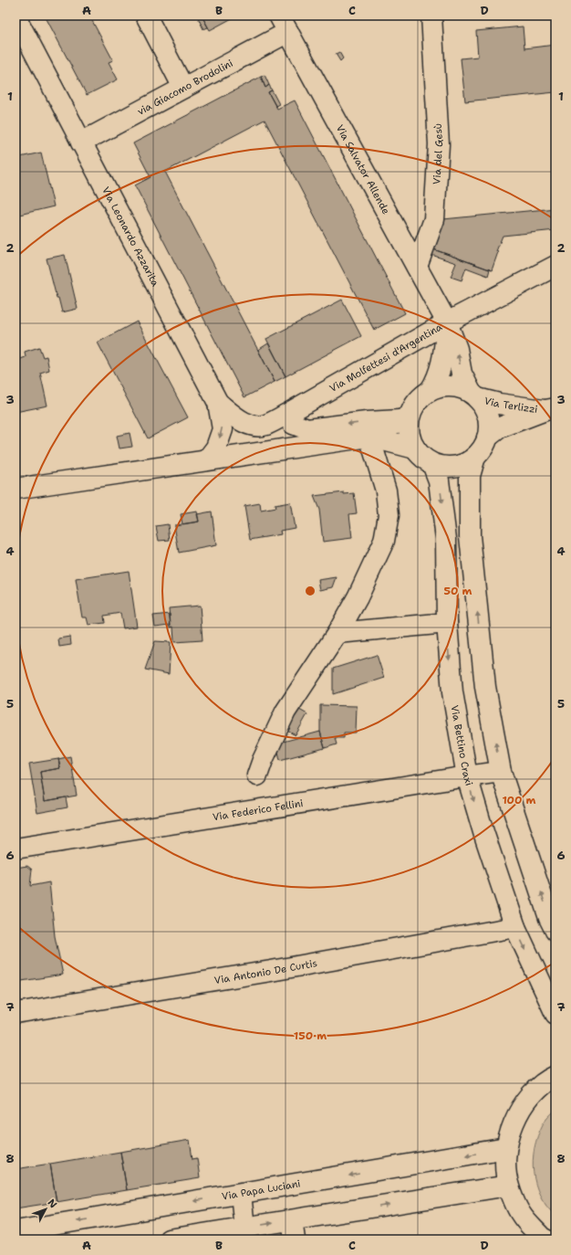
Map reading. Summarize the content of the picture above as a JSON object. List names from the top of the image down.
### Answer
{
  "streets": {
    "street": [
      "via Giacomo Brodolini",
      "Via del Gesù",
      "Via Salvator Allende",
      "Via Leonardo Azzarita",
      "Via Molfettesi d'Argentina",
      "Via Terlizzi",
      "Via Bettino Craxi",
      "Via Federico Fellini",
      "Via Antonio De Curtis",
      "Via Papa Luciani"
    ]
  },
  "crossings": [
    ["via Giacomo Brodolini", "Via Salvator Allende"],
    ["via Giacomo Brodolini", "Via Leonardo Azzarita"],
    ["Via del Gesù", "Via Salvator Allende"],
    ["Via Salvator Allende", "Via Molfettesi d'Argentina"],
    ["Via Salvator Allende", "Via Terlizzi"],
    ["Via Salvator Allende", "Via Bettino Craxi"],
    ["Via Leonardo Azzarita", "Via Molfettesi d'Argentina"],
    ["Via Terlizzi", "Via Bettino Craxi"],
    ["Via Bettino Craxi", "Via Federico Fellini"],
    ["Via Bettino Craxi", "Via Antonio De Curtis"]
  ],
  "north": "top right",
  "grid": {
    "columns": [
      "A",
      "B",
      "C",
      "D"
    ],
    "rows": [
      "1",
      "2",
      "3",
      "4",
      "5",
      "6",
      "7",
      "8"
    ]
  },
  "rings": ["50 m", "100 m", "150 m"]
}
